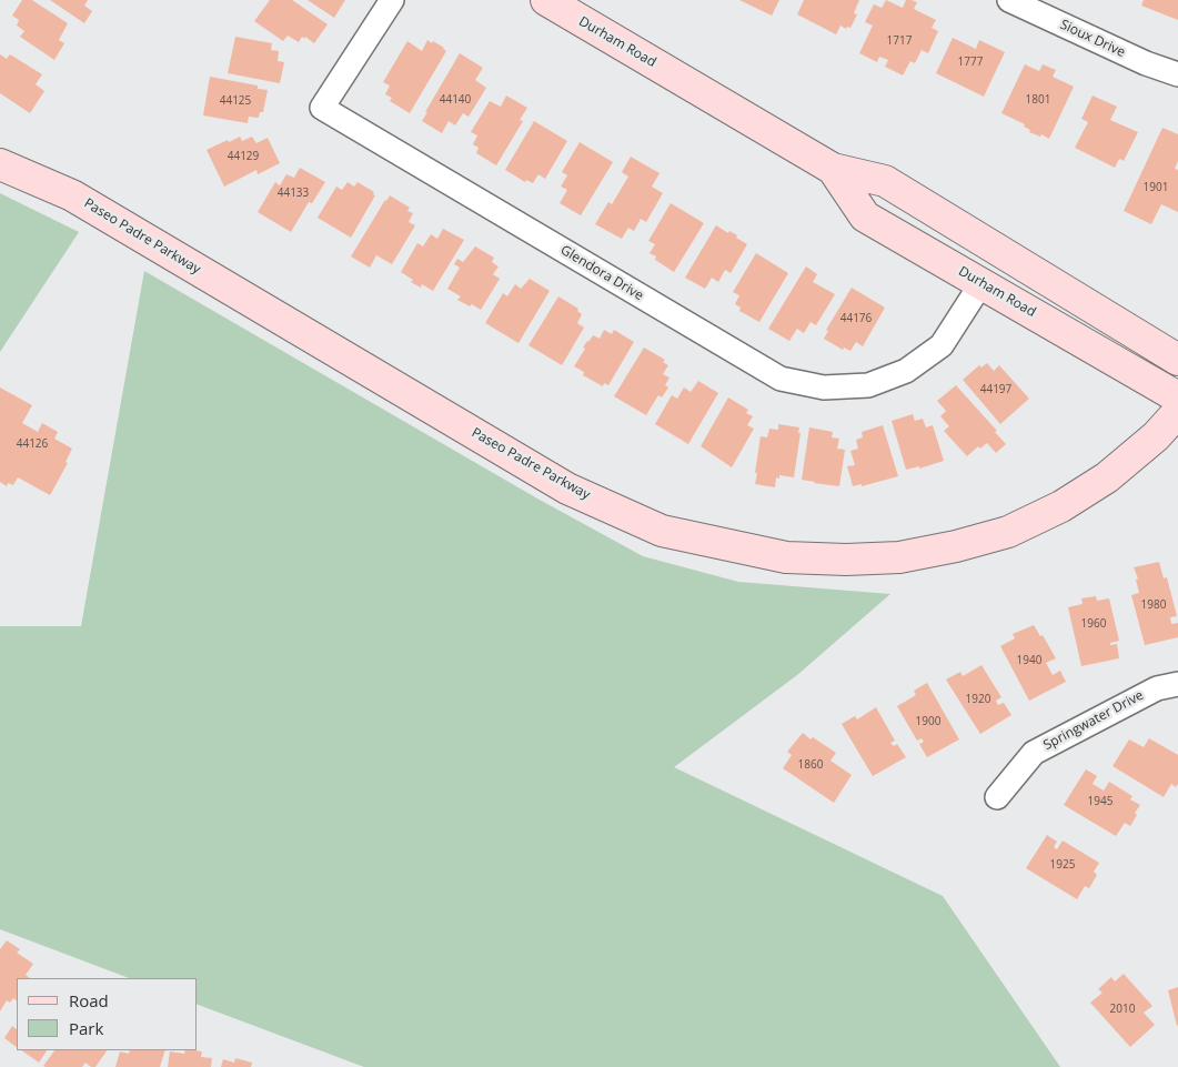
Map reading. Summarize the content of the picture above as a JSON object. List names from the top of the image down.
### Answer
{
  "streets": {
    "main road": ["Durham Road", "Paseo Padre Parkway"],
    "street": ["Sioux Drive", "Glendora Drive", "Springwater Drive"]
  },
  "crossings": [
    ["Durham Road", "Glendora Drive"]
  ],
  "house_numbers": [
    "1717",
    "1777",
    "44140",
    "1801",
    "44125",
    "44129",
    "1901",
    "44133",
    "44176",
    "44197",
    "44126",
    "1980",
    "1960",
    "1940",
    "1920",
    "1900",
    "1860",
    "1945",
    "1925",
    "2010"
  ],
  "legend": ["Road", "Park"]
}
